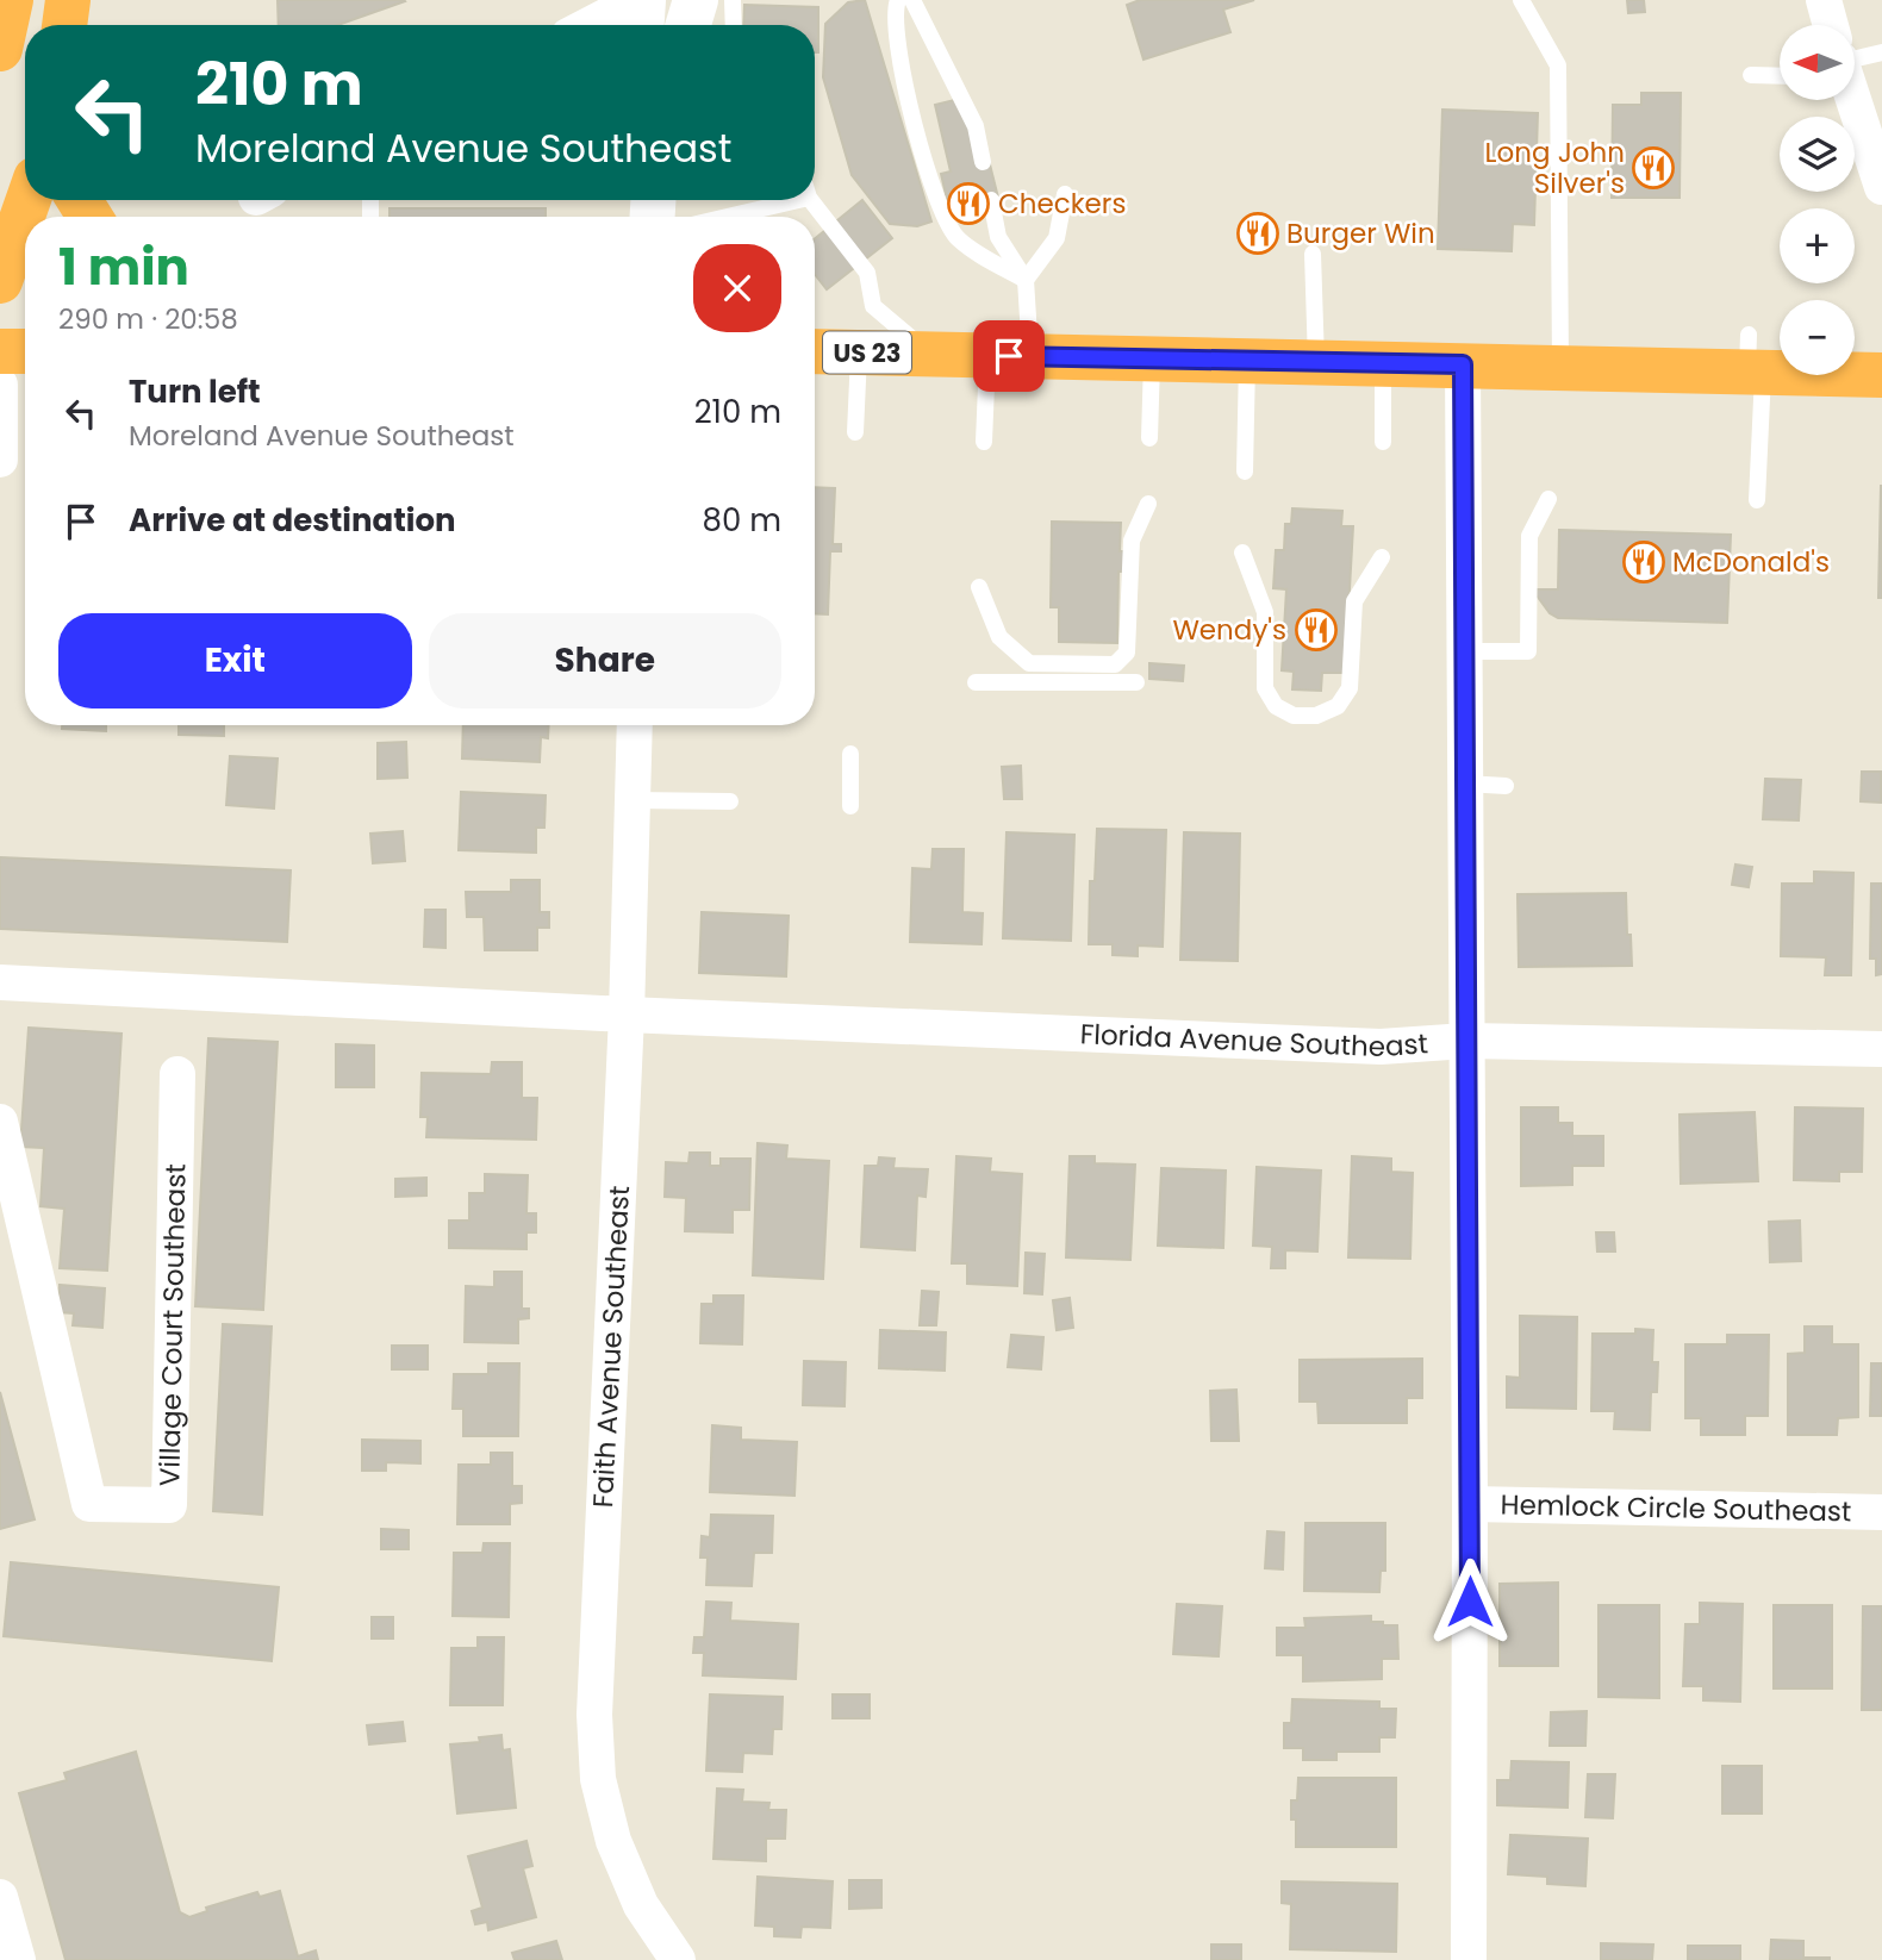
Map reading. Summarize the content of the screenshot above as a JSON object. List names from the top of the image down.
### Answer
{
  "streets": {
    "highway": ["US 23"],
    "street": [
      "Florida Avenue Southeast",
      "Village Court Southeast",
      "Faith Avenue Southeast",
      "Hemlock Circle Southeast"
    ]
  },
  "crossings": [
    ["Florida Avenue Southeast", "Faith Avenue Southeast"]
  ],
  "places": {
    "restaurant": [
      "Long John Silver's",
      "Checkers",
      "Burger Win",
      "McDonald's",
      "Wendy's"
    ]
  },
  "north": "left",
  "page": {
    "map_buttons": ["+", "−"],
    "turn": ["210 m", "Moreland Avenue Southeast"],
    "heading": ["1 min", "290 m · 20:58"],
    "list": [
      {
        "name": "Turn left",
        "note": "Moreland Avenue Southeast",
        "value": "210 m"
      },
      {
        "name": "Arrive at destination",
        "value": "80 m"
      }
    ],
    "buttons": ["Exit", "Share"]
  }
}
